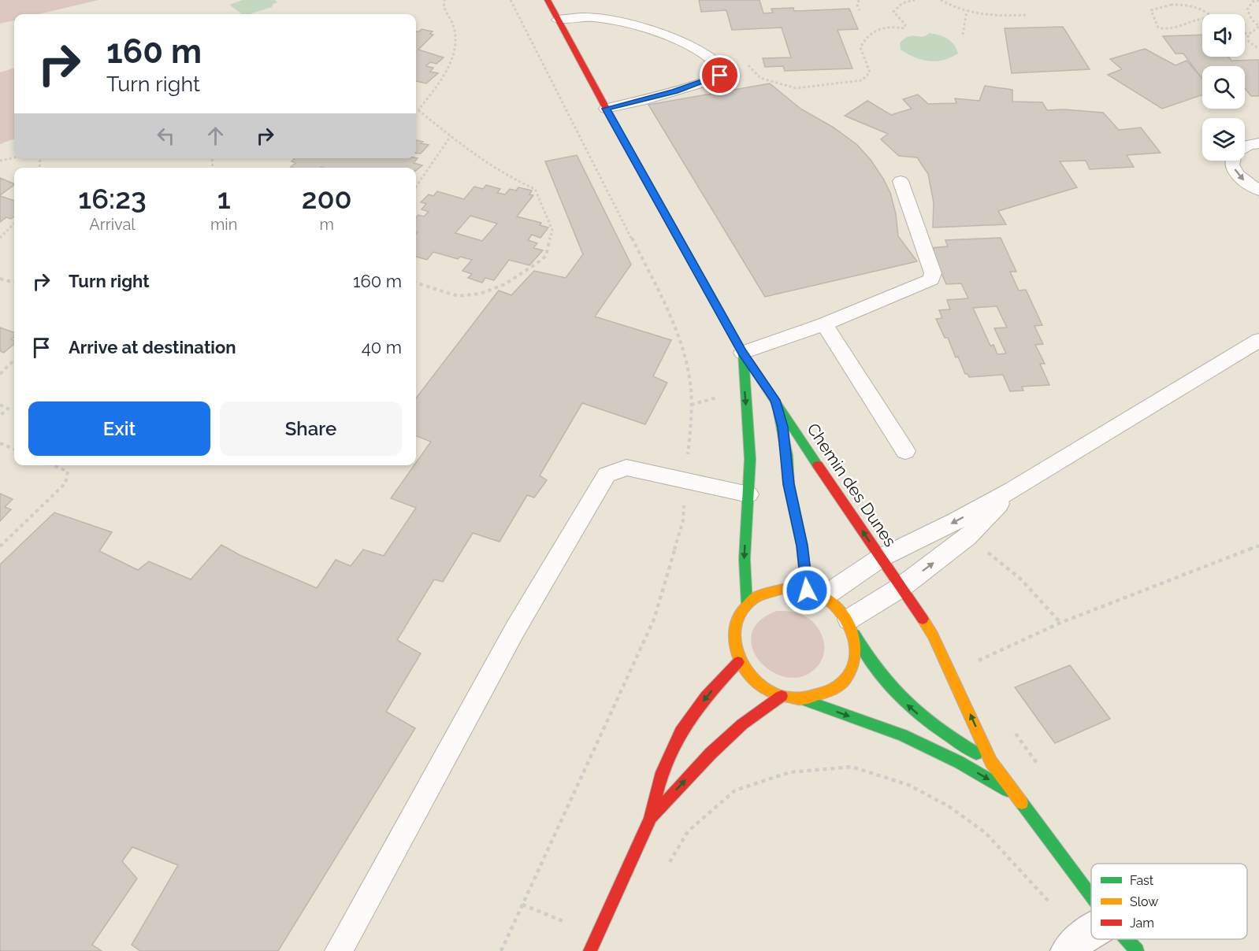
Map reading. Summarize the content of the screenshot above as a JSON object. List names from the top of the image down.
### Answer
{
  "streets": {
    "street": ["Chemin des Dunes"]
  },
  "legend": ["Fast", "Slow", "Jam"],
  "page": {
    "turn": ["160 m", "Turn right"],
    "eta": [
      "16:23",
      "Arrival",
      "1",
      "min",
      "200",
      "m"
    ],
    "list": [
      {
        "name": "Turn right",
        "value": "160 m"
      },
      {
        "name": "Arrive at destination",
        "value": "40 m"
      }
    ],
    "buttons": ["Exit", "Share"]
  }
}
